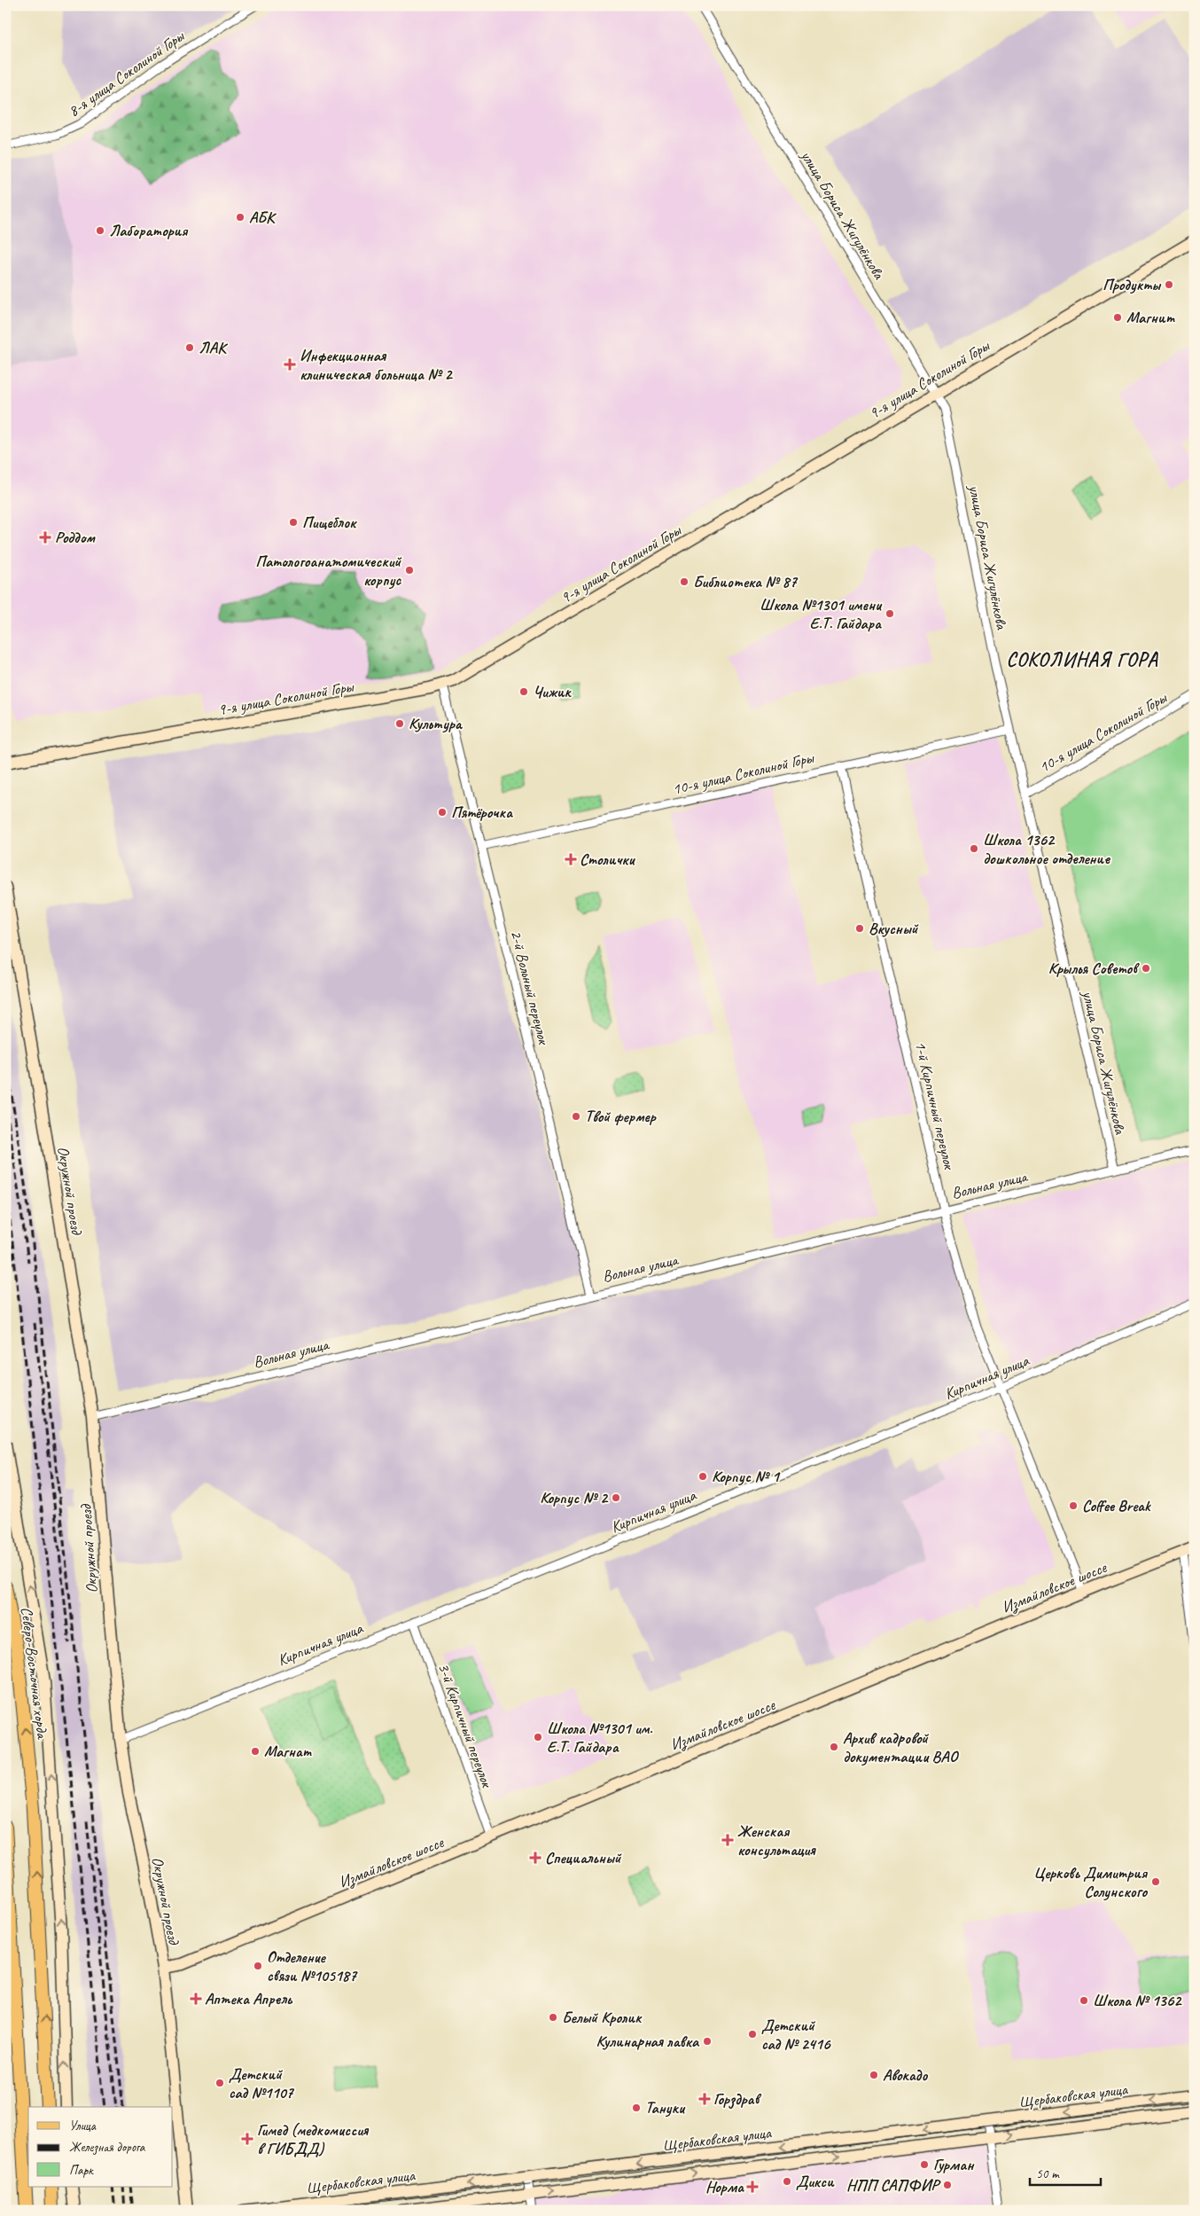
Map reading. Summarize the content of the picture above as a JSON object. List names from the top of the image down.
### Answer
{
  "streets": {
    "main road": [
      "9-я улица Соколиной Горы",
      "Окружной проезд",
      "Измайловское шоссе",
      "Северо-Восточная хорда",
      "Щербаковская улица"
    ],
    "street": [
      "8-я улица Соколиной Горы",
      "улица Бориса Жигулёнкова",
      "10-я улица Соколиной Горы",
      "2-й Вольный переулок",
      "1-й Кирпичный переулок",
      "Вольная улица",
      "Кирпичная улица",
      "3-й Кирпичный переулок"
    ]
  },
  "crossings": [
    ["улица Бориса Жигулёнкова", "9-я улица Соколиной Горы"],
    ["улица Бориса Жигулёнкова", "10-я улица Соколиной Горы"],
    ["улица Бориса Жигулёнкова", "Вольная улица"],
    ["9-я улица Соколиной Горы", "2-й Вольный переулок"],
    ["10-я улица Соколиной Горы", "2-й Вольный переулок"],
    ["10-я улица Соколиной Горы", "1-й Кирпичный переулок"],
    ["2-й Вольный переулок", "Вольная улица"],
    ["1-й Кирпичный переулок", "Вольная улица"],
    ["1-й Кирпичный переулок", "Кирпичная улица"],
    ["1-й Кирпичный переулок", "Измайловское шоссе"],
    ["Вольная улица", "Окружной проезд"],
    ["Окружной проезд", "Кирпичная улица"],
    ["Окружной проезд", "Измайловское шоссе"],
    ["Кирпичная улица", "3-й Кирпичный переулок"],
    ["Измайловское шоссе", "3-й Кирпичный переулок"]
  ],
  "districts": ["СОКОЛИНАЯ ГОРА"],
  "places": {
    "other": [
      "АБК",
      "Лаборатория",
      "Продукты",
      "Магнит",
      "ЛАК",
      "Пищеблок",
      "Патологоанатомический корпус",
      "Библиотека № 87",
      "Школа №1301 имени Е.Т. Гайдара",
      "Чижик",
      "Культура",
      "Пятёрочка",
      "Школа 1362 дошкольное отделение",
      "Вкусный",
      "Крылья Советов",
      "Твой фермер",
      "Корпус № 1",
      "Корпус № 2",
      "Coffee Break",
      "Школа №1301 им. Е.Т. Гайдара",
      "Архив кадровой документации ВАО",
      "Магнат",
      "Церковь Димитрия Солунского",
      "Отделение связи №105187",
      "Школа № 1362",
      "Белый Кролик",
      "Детский сад № 2416",
      "Кулинарная лавка",
      "Авокадо",
      "Детский сад №1107",
      "Тануки",
      "Гурман",
      "Дикси",
      "НПП САПФИР"
    ],
    "health": [
      "Инфекционная клиническая больница № 2",
      "Роддом",
      "Столички",
      "Женская консультация",
      "Специальный",
      "Аптека Апрель",
      "Горздрав",
      "Гимед (медкомиссия в ГИБДД)",
      "Норма"
    ]
  },
  "legend": ["Улица", "Железная дорога", "Парк"],
  "scale_bar": "50 m"
}
